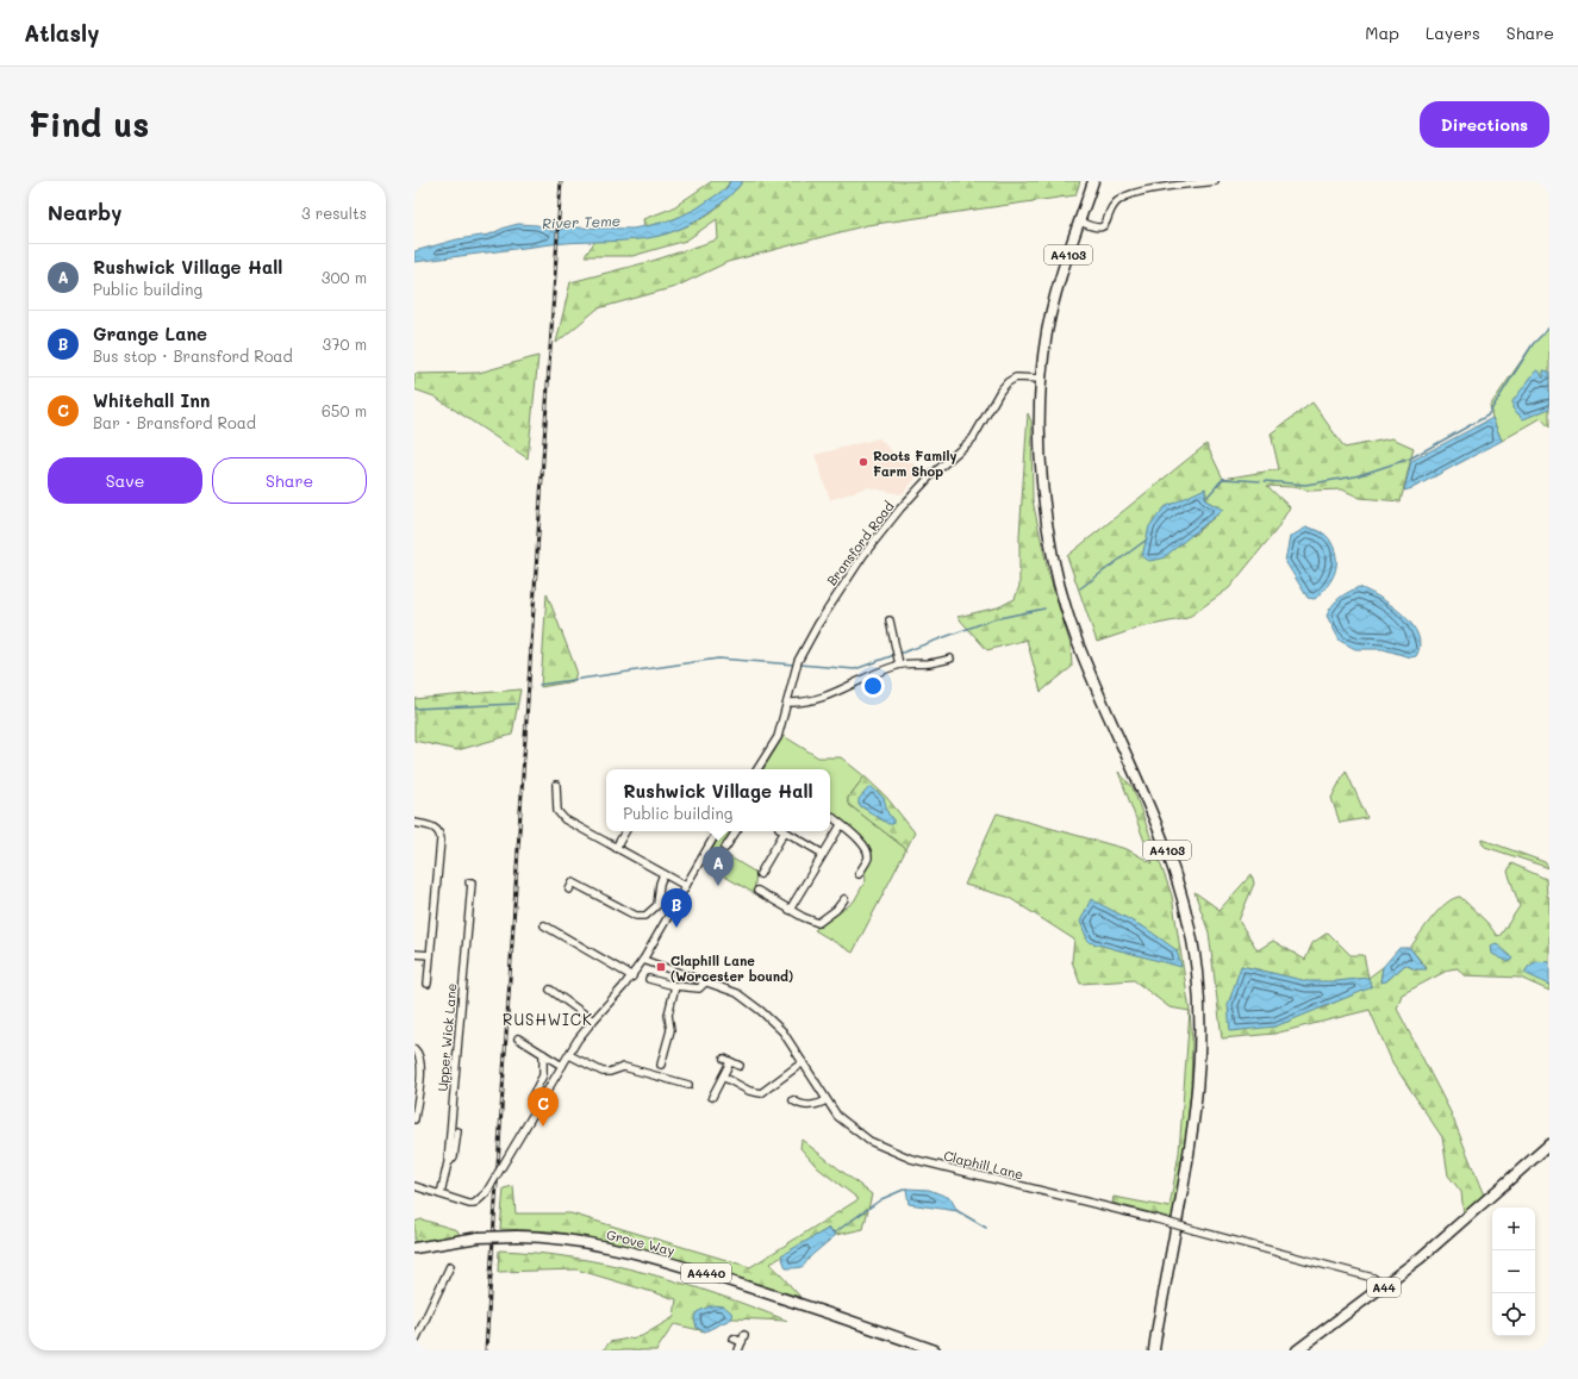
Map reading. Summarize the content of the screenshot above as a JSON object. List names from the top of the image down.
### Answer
{
  "streets": {
    "highway": [
      "A4103",
      "Grove Way",
      "A4440",
      "A44"
    ],
    "street": ["Bransford Road", "Upper Wick Lane", "Claphill Lane"]
  },
  "crossings": [
    ["A4103", "Bransford Road"],
    ["Claphill Lane", "A44"]
  ],
  "districts": ["RUSHWICK"],
  "water": ["River Teme"],
  "places": {
    "other": ["Roots Family Farm Shop"],
    "transit": ["Claphill Lane (Worcester bound)"]
  },
  "page": {
    "header": "Atlasly",
    "nav": ["Map", "Layers", "Share"],
    "buttons": [
      "Directions",
      ["Save", "Share"]
    ],
    "title": "Find us",
    "heading": ["Nearby", "3 results"],
    "list": [
      {
        "mark": "A",
        "name": "Rushwick Village Hall",
        "note": "Public building",
        "value": "300 m"
      },
      {
        "mark": "B",
        "name": "Grange Lane",
        "note": "Bus stop · Bransford Road",
        "value": "370 m"
      },
      {
        "mark": "C",
        "name": "Whitehall Inn",
        "note": "Bar · Bransford Road",
        "value": "650 m"
      }
    ],
    "popup": ["Rushwick Village Hall", "Public building"],
    "pins": ["A", "B", "C"],
    "map_buttons": ["+", "−"]
  }
}
